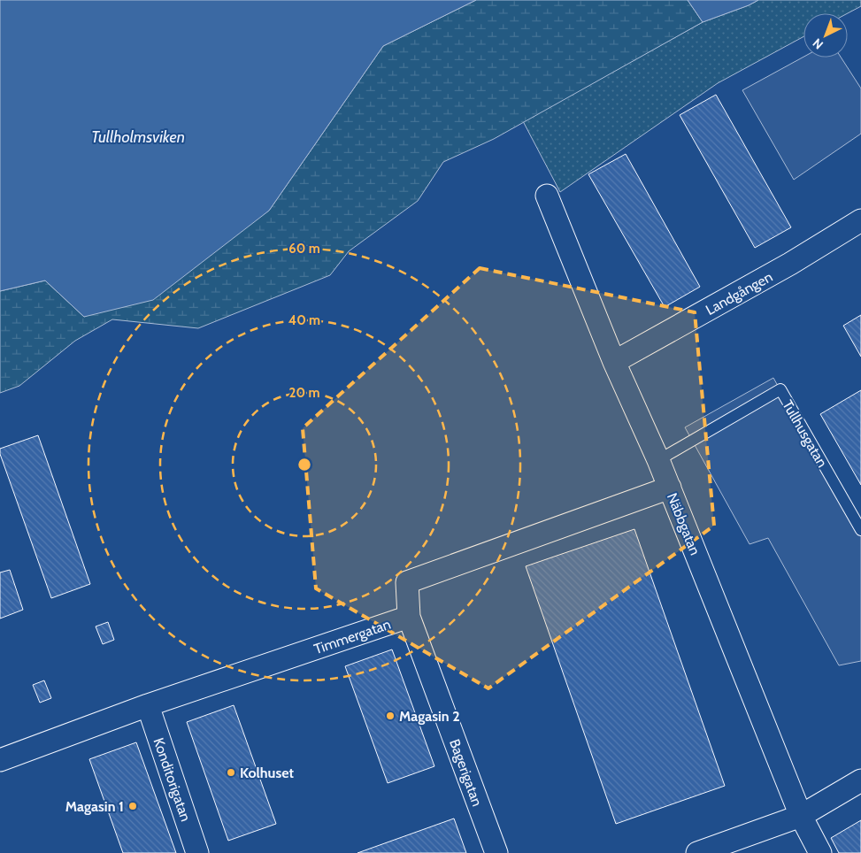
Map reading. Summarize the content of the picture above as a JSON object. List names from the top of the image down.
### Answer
{
  "streets": {
    "street": [
      "Landgången",
      "Näbbgatan",
      "Timmergatan",
      "Bagerigatan",
      "Konditorigatan"
    ],
    "lane": ["Tullhusgatan"]
  },
  "crossings": [
    ["Landgången", "Näbbgatan"],
    ["Tullhusgatan", "Näbbgatan"],
    ["Näbbgatan", "Timmergatan"],
    ["Timmergatan", "Bagerigatan"],
    ["Timmergatan", "Konditorigatan"]
  ],
  "water": ["Tullholmsviken"],
  "places": ["Magasin 2", "Kolhuset", "Magasin 1"],
  "north": "bottom left",
  "rings": ["60 m", "40 m", "20 m"]
}
